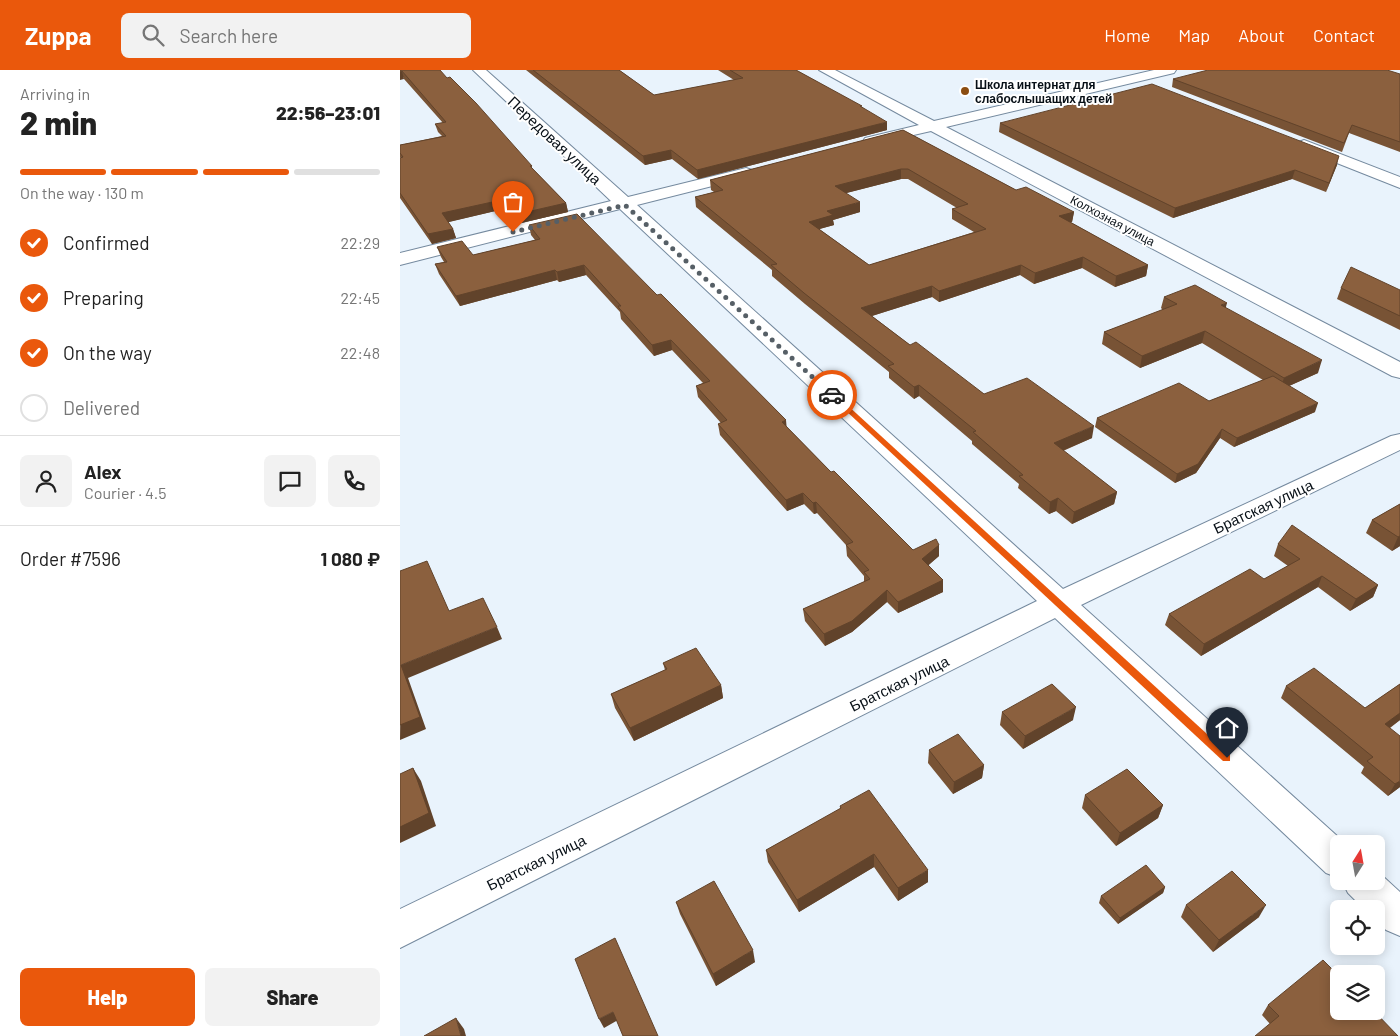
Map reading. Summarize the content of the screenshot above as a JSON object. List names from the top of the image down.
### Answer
{
  "streets": {
    "street": ["Передовая улица", "Колхозная улица", "Братская улица"]
  },
  "crossings": [
    ["Передовая улица", "Братская улица"]
  ],
  "places": ["Школа интернат для слабослышащих детей"],
  "north": "top",
  "page": {
    "header": "Zuppa",
    "search": "Search here",
    "nav": [
      "Home",
      "Map",
      "About",
      "Contact"
    ],
    "heading": ["2 min", "Arriving in", "22:56–23:01"],
    "panel": [
      "Alex",
      "Courier · 4.5",
      "Order #7596",
      "1 080 ₽"
    ],
    "bar": "On the way · 130 m",
    "list": [
      ["Confirmed", "22:29"],
      ["Preparing", "22:45"],
      ["On the way", "22:48"],
      "Delivered"
    ],
    "buttons": ["Help", "Share"]
  }
}
